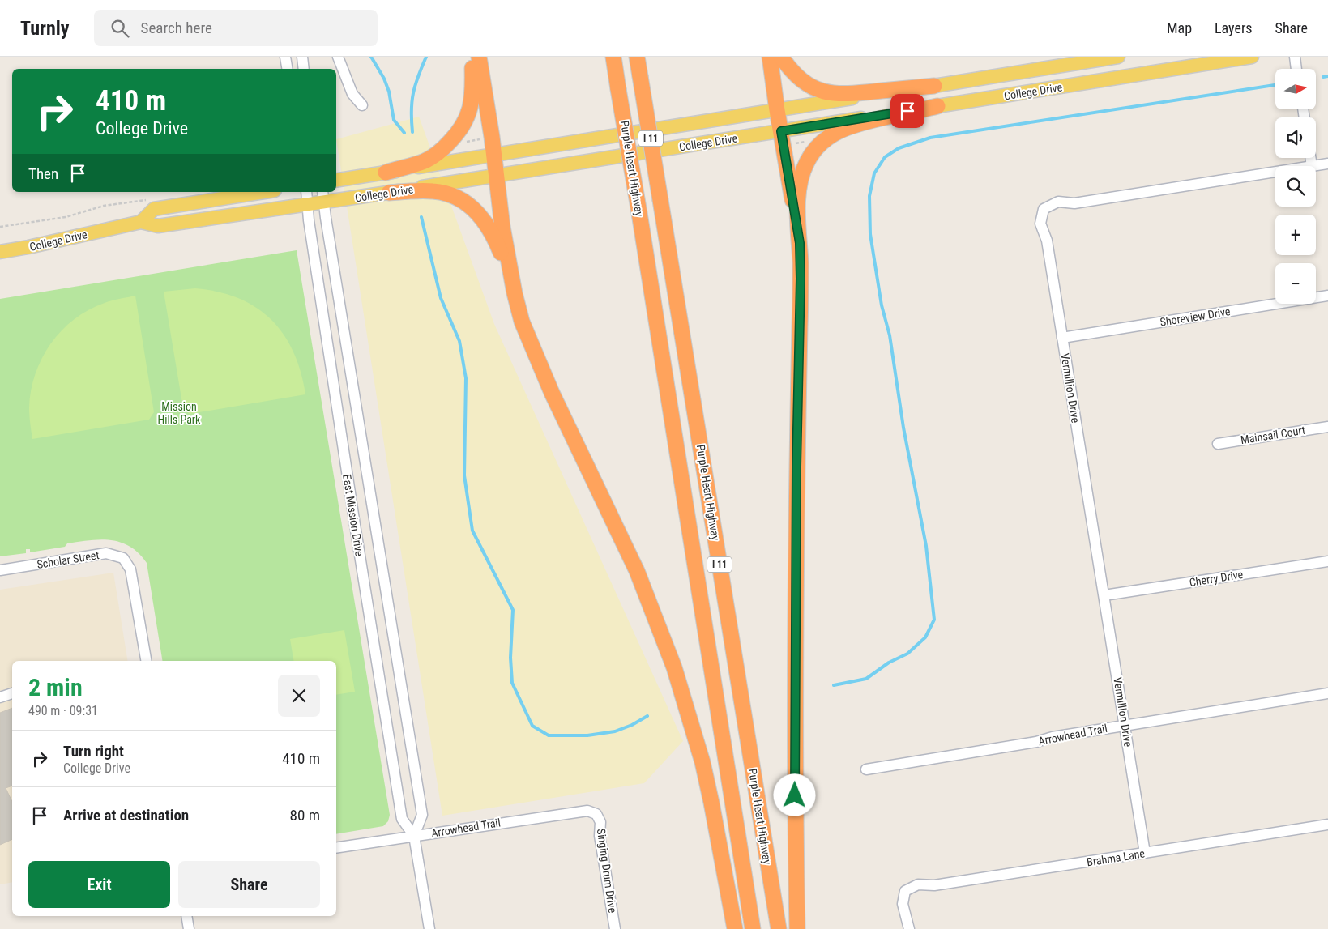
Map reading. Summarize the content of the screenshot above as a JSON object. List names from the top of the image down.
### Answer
{
  "streets": {
    "highway": ["I 11", "Purple Heart Highway"],
    "main road": ["College Drive"],
    "street": [
      "Shoreview Drive",
      "Vermillion Drive",
      "Mainsail Court",
      "East Mission Drive",
      "Scholar Street",
      "Cherry Drive",
      "Arrowhead Trail",
      "Brahma Lane",
      "Singing Drum Drive"
    ]
  },
  "crossings": [
    ["College Drive", "East Mission Drive"],
    ["Shoreview Drive", "Vermillion Drive"],
    ["Vermillion Drive", "Cherry Drive"],
    ["Vermillion Drive", "Arrowhead Trail"],
    ["Vermillion Drive", "Brahma Lane"],
    ["East Mission Drive", "Arrowhead Trail"],
    ["Arrowhead Trail", "Singing Drum Drive"]
  ],
  "parks": ["Mission Hills Park"],
  "north": "right",
  "page": {
    "header": "Turnly",
    "search": "Search here",
    "nav": ["Map", "Layers", "Share"],
    "map_buttons": ["+", "−"],
    "turn": ["410 m", "College Drive"],
    "then": "Then",
    "heading": ["2 min", "490 m · 09:31"],
    "list": [
      {
        "name": "Turn right",
        "note": "College Drive",
        "value": "410 m"
      },
      {
        "name": "Arrive at destination",
        "value": "80 m"
      }
    ],
    "buttons": ["Exit", "Share"]
  }
}
